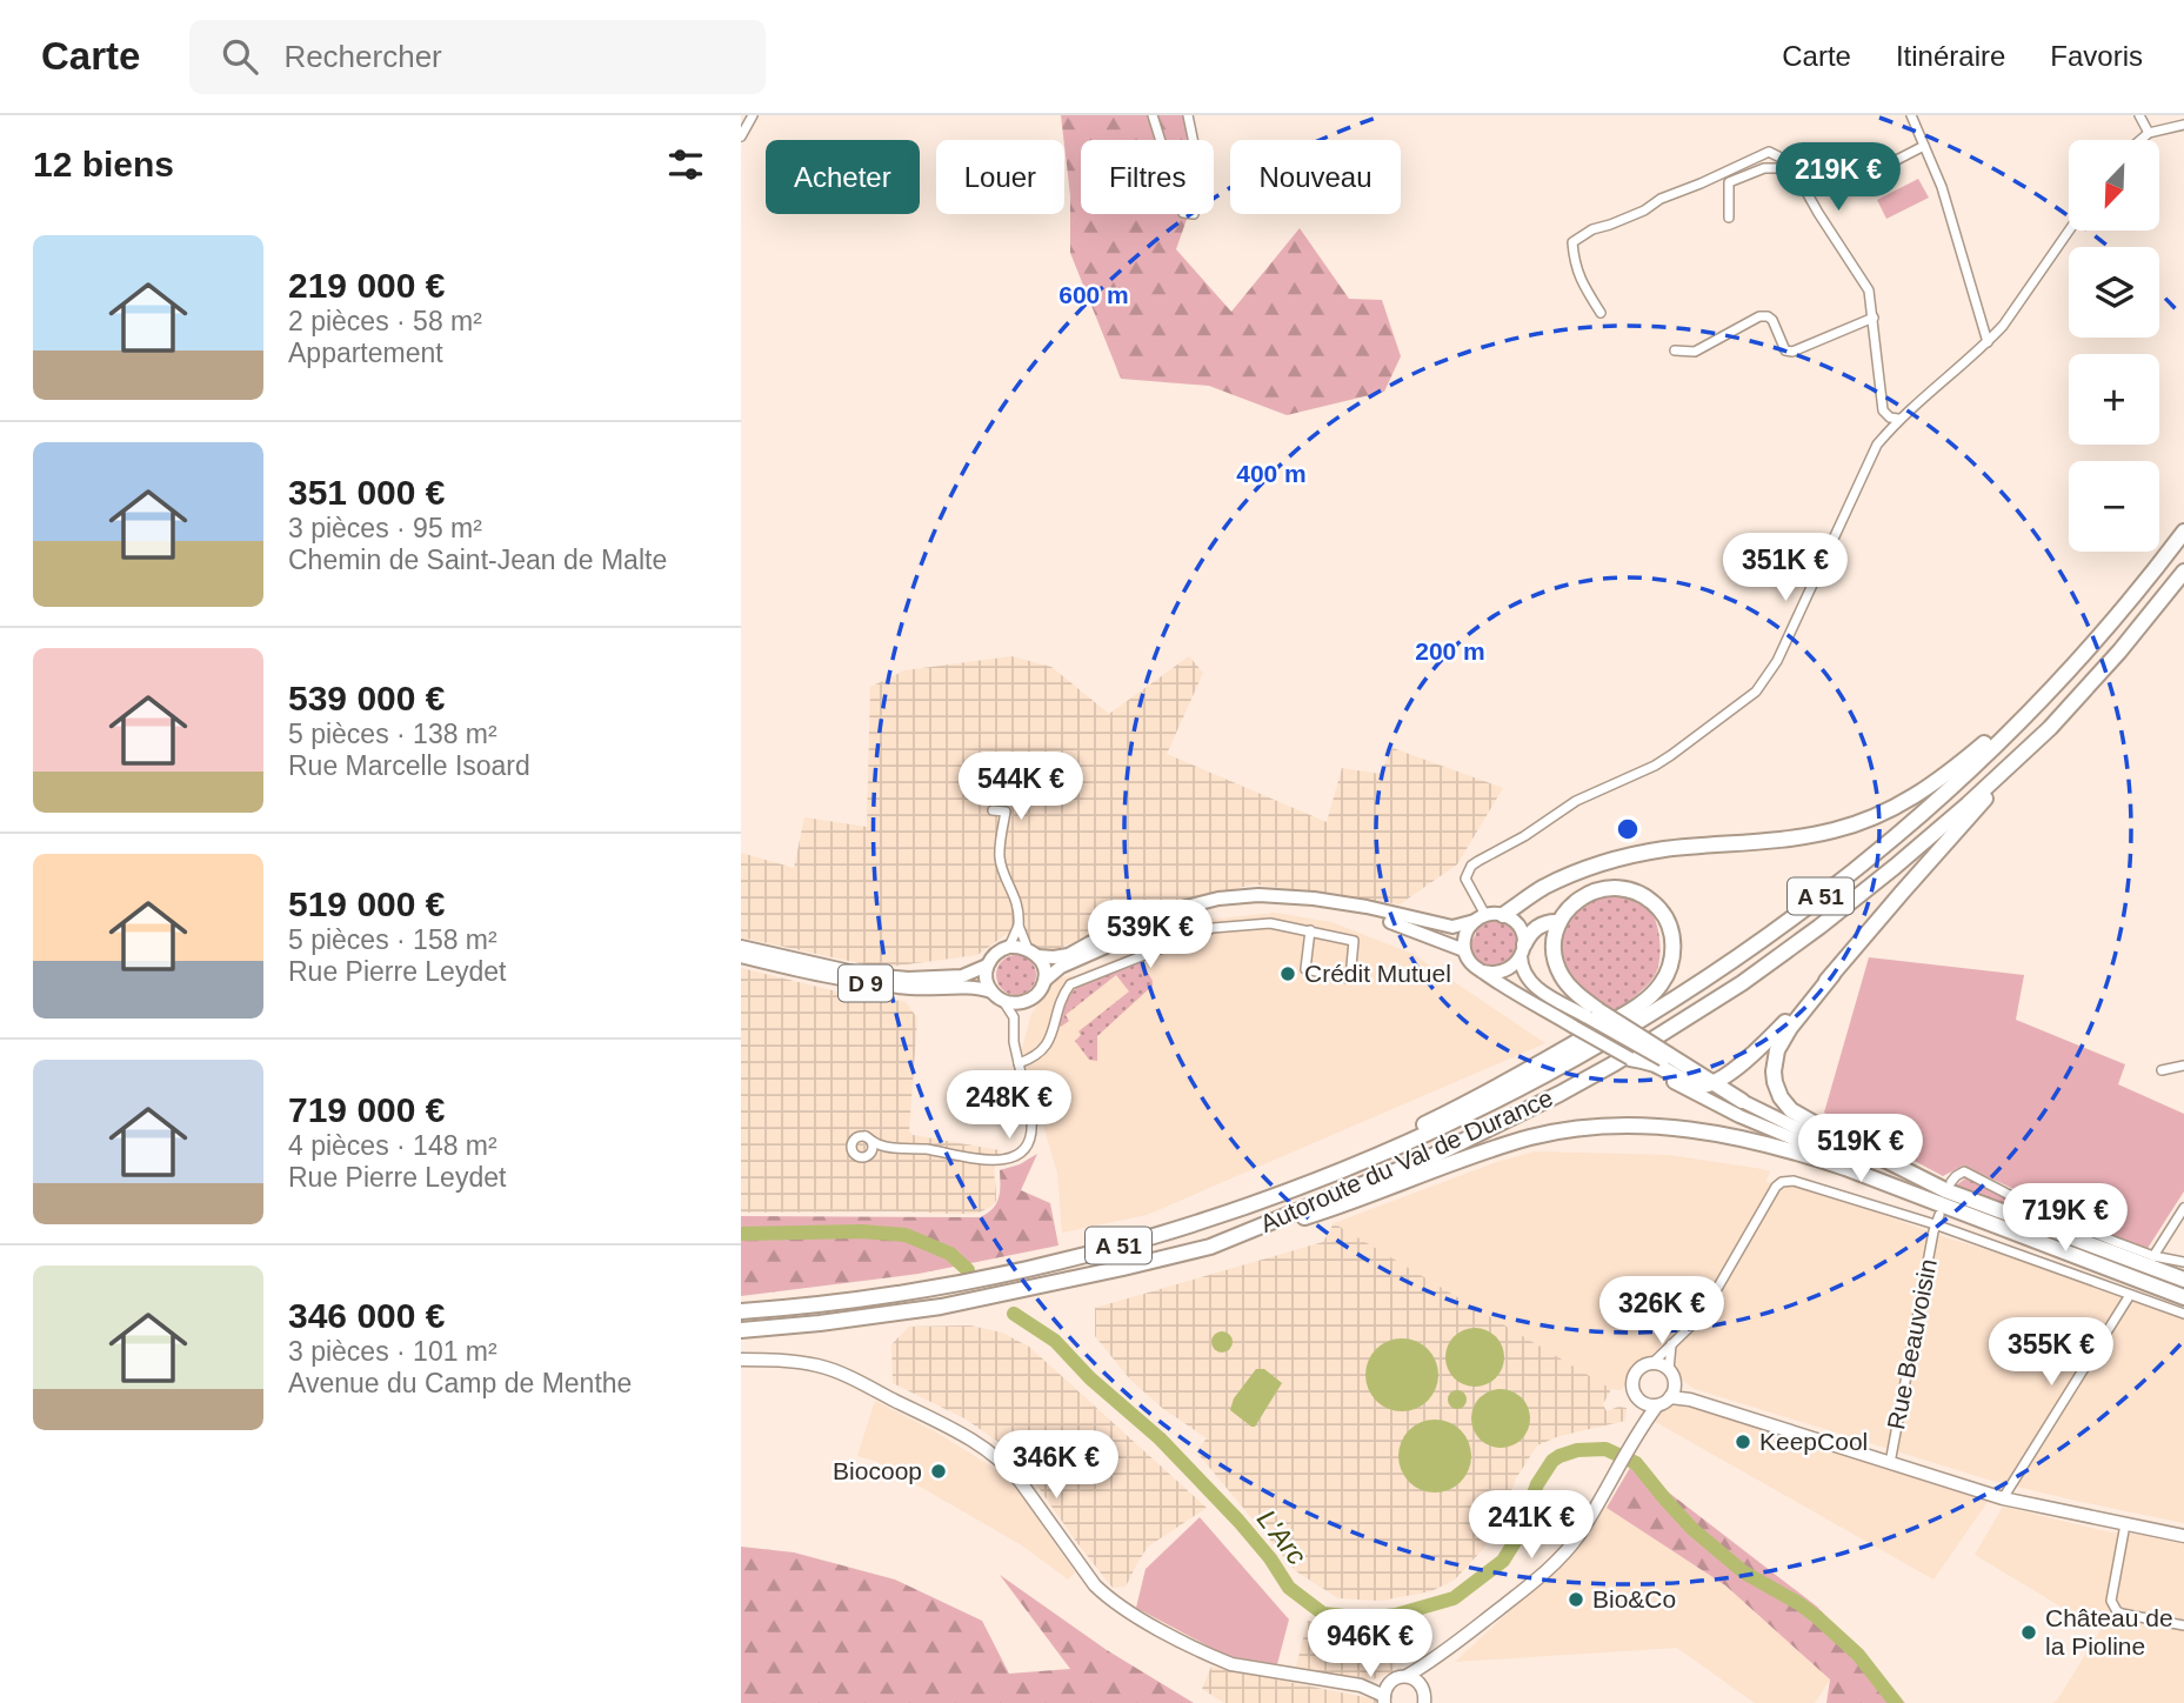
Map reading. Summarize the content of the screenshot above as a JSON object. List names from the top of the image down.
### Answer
{
  "streets": {
    "highway": ["A 51", "Autoroute du Val de Durance"],
    "main road": ["D 9"],
    "street": ["Rue Beauvoisin"]
  },
  "water": ["L'Arc"],
  "places": [
    "Crédit Mutuel",
    "KeepCool",
    "Biocoop",
    "Bio&Co",
    "Château de la Pioline"
  ],
  "north": "bottom left",
  "page": {
    "header": "Carte",
    "search": "Rechercher",
    "nav": ["Carte", "Itinéraire", "Favoris"],
    "heading": "12 biens",
    "map_buttons": ["+", "−"],
    "chip": [
      "Acheter",
      "Louer",
      "Filtres",
      "Nouveau"
    ],
    "price": [
      "219K €",
      "351K €",
      "544K €",
      "539K €",
      "248K €",
      "519K €",
      "719K €",
      "326K €",
      "355K €",
      "346K €",
      "241K €",
      "946K €"
    ],
    "list": [
      {
        "name": "219 000 €",
        "note": "2 pièces · 58 m² · Appartement"
      },
      {
        "name": "351 000 €",
        "note": "3 pièces · 95 m² · Chemin de Saint-Jean de Malte"
      },
      {
        "name": "539 000 €",
        "note": "5 pièces · 138 m² · Rue Marcelle Isoard"
      },
      {
        "name": "519 000 €",
        "note": "5 pièces · 158 m² · Rue Pierre Leydet"
      },
      {
        "name": "719 000 €",
        "note": "4 pièces · 148 m² · Rue Pierre Leydet"
      },
      {
        "name": "346 000 €",
        "note": "3 pièces · 101 m² · Avenue du Camp de Menthe"
      }
    ]
  },
  "rings": ["600 m", "400 m", "200 m"]
}
